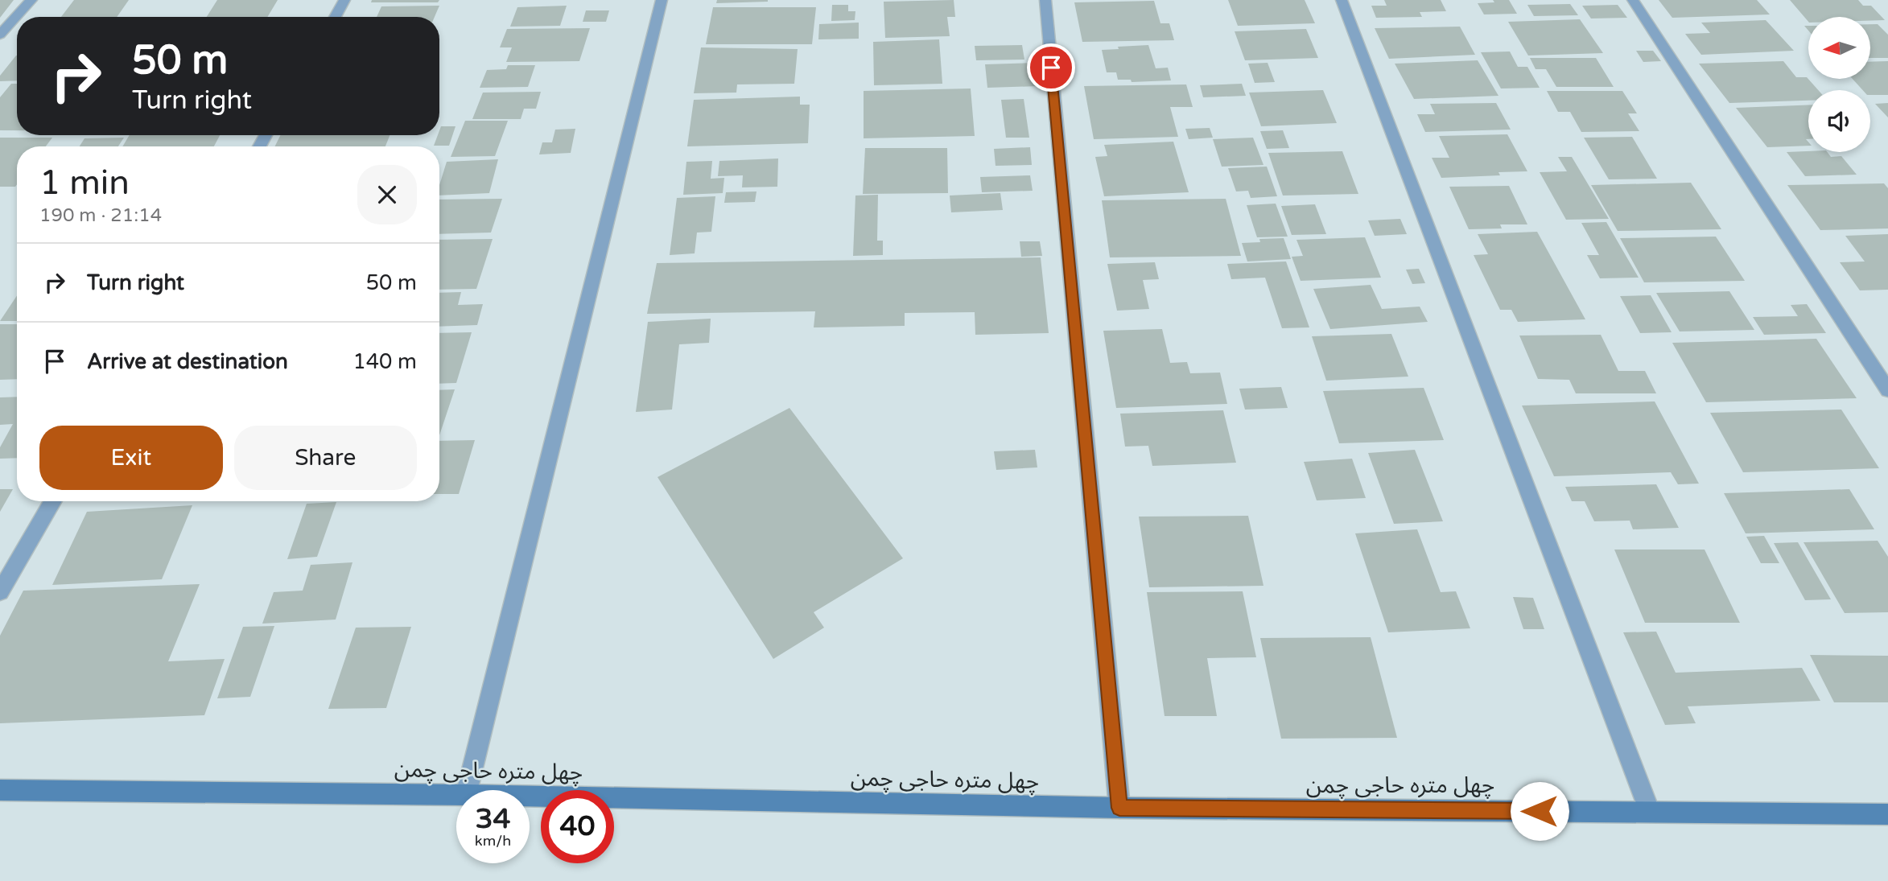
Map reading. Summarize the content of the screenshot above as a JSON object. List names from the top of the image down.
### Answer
{
  "streets": {
    "street": ["چهل متره حاجی چمن"]
  },
  "north": "left",
  "page": {
    "turn": ["50 m", "Turn right"],
    "heading": ["1 min", "190 m · 21:14"],
    "list": [
      {
        "name": "Turn right",
        "value": "50 m"
      },
      {
        "name": "Arrive at destination",
        "value": "140 m"
      }
    ],
    "buttons": ["Exit", "Share"],
    "speed": "34 km/h",
    "limit": "40"
  }
}
